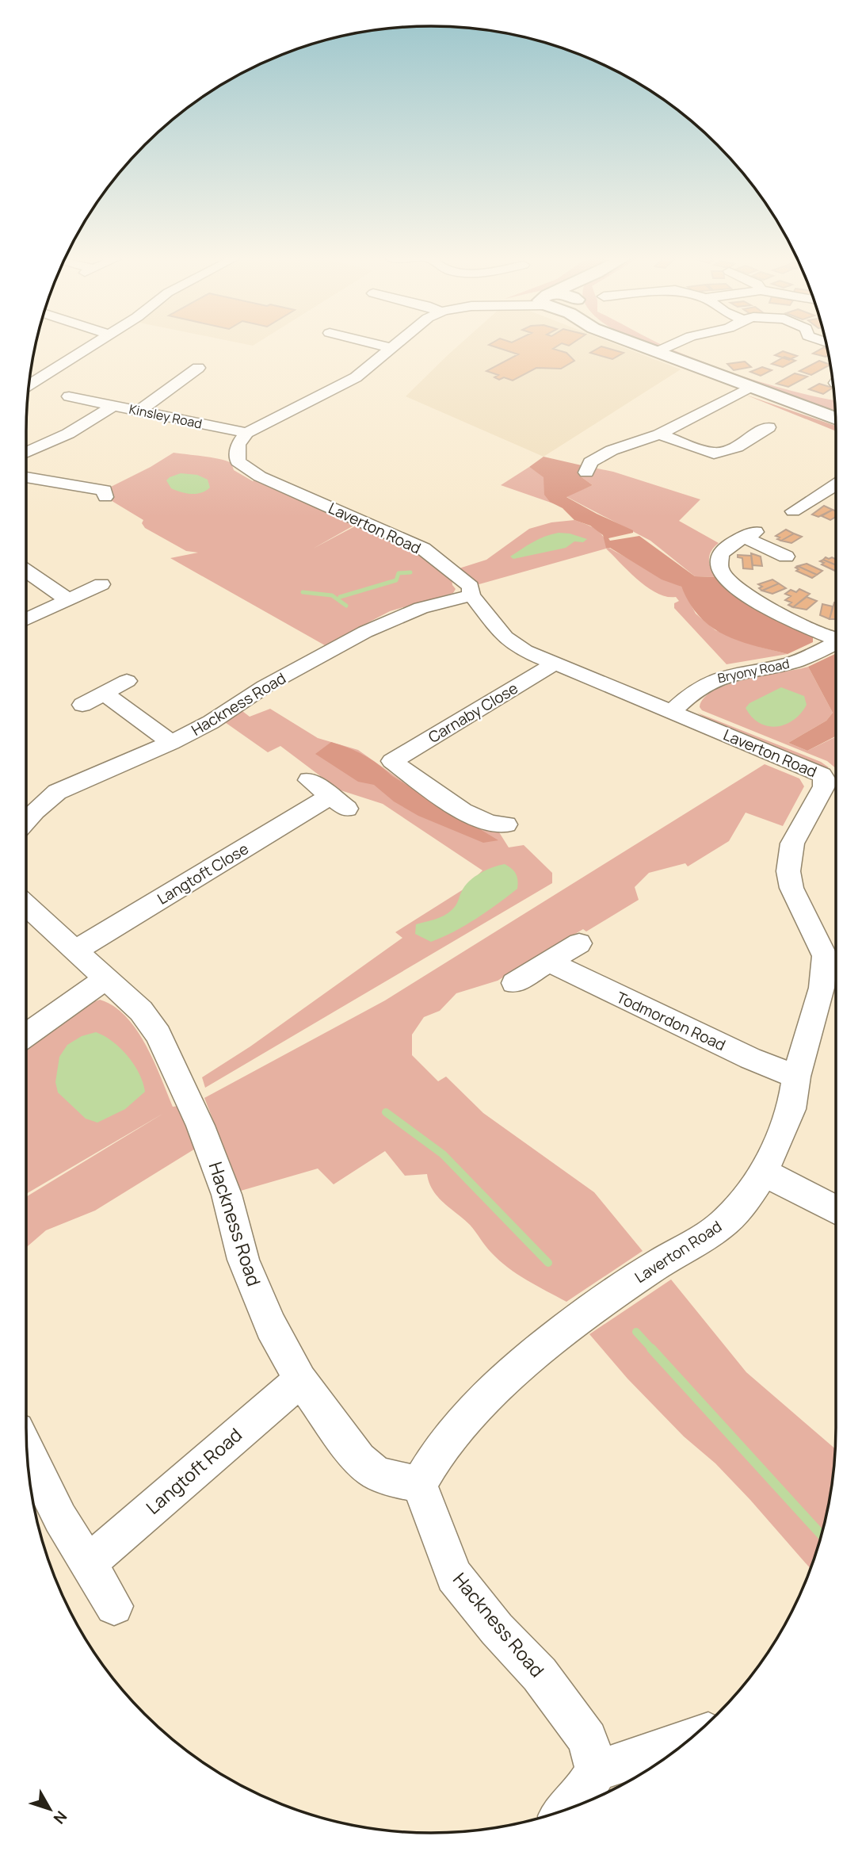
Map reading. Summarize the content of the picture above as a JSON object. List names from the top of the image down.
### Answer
{
  "streets": {
    "street": [
      "Kinsley Road",
      "Laverton Road",
      "Bryony Road",
      "Hackness Road",
      "Carnaby Close",
      "Langtoft Close",
      "Todmordon Road",
      "Langtoft Road"
    ]
  },
  "crossings": [
    ["Kinsley Road", "Laverton Road"],
    ["Laverton Road", "Bryony Road"],
    ["Laverton Road", "Hackness Road"],
    ["Laverton Road", "Carnaby Close"],
    ["Laverton Road", "Todmordon Road"],
    ["Hackness Road", "Langtoft Close"],
    ["Hackness Road", "Langtoft Road"]
  ],
  "north": "bottom right"
}
